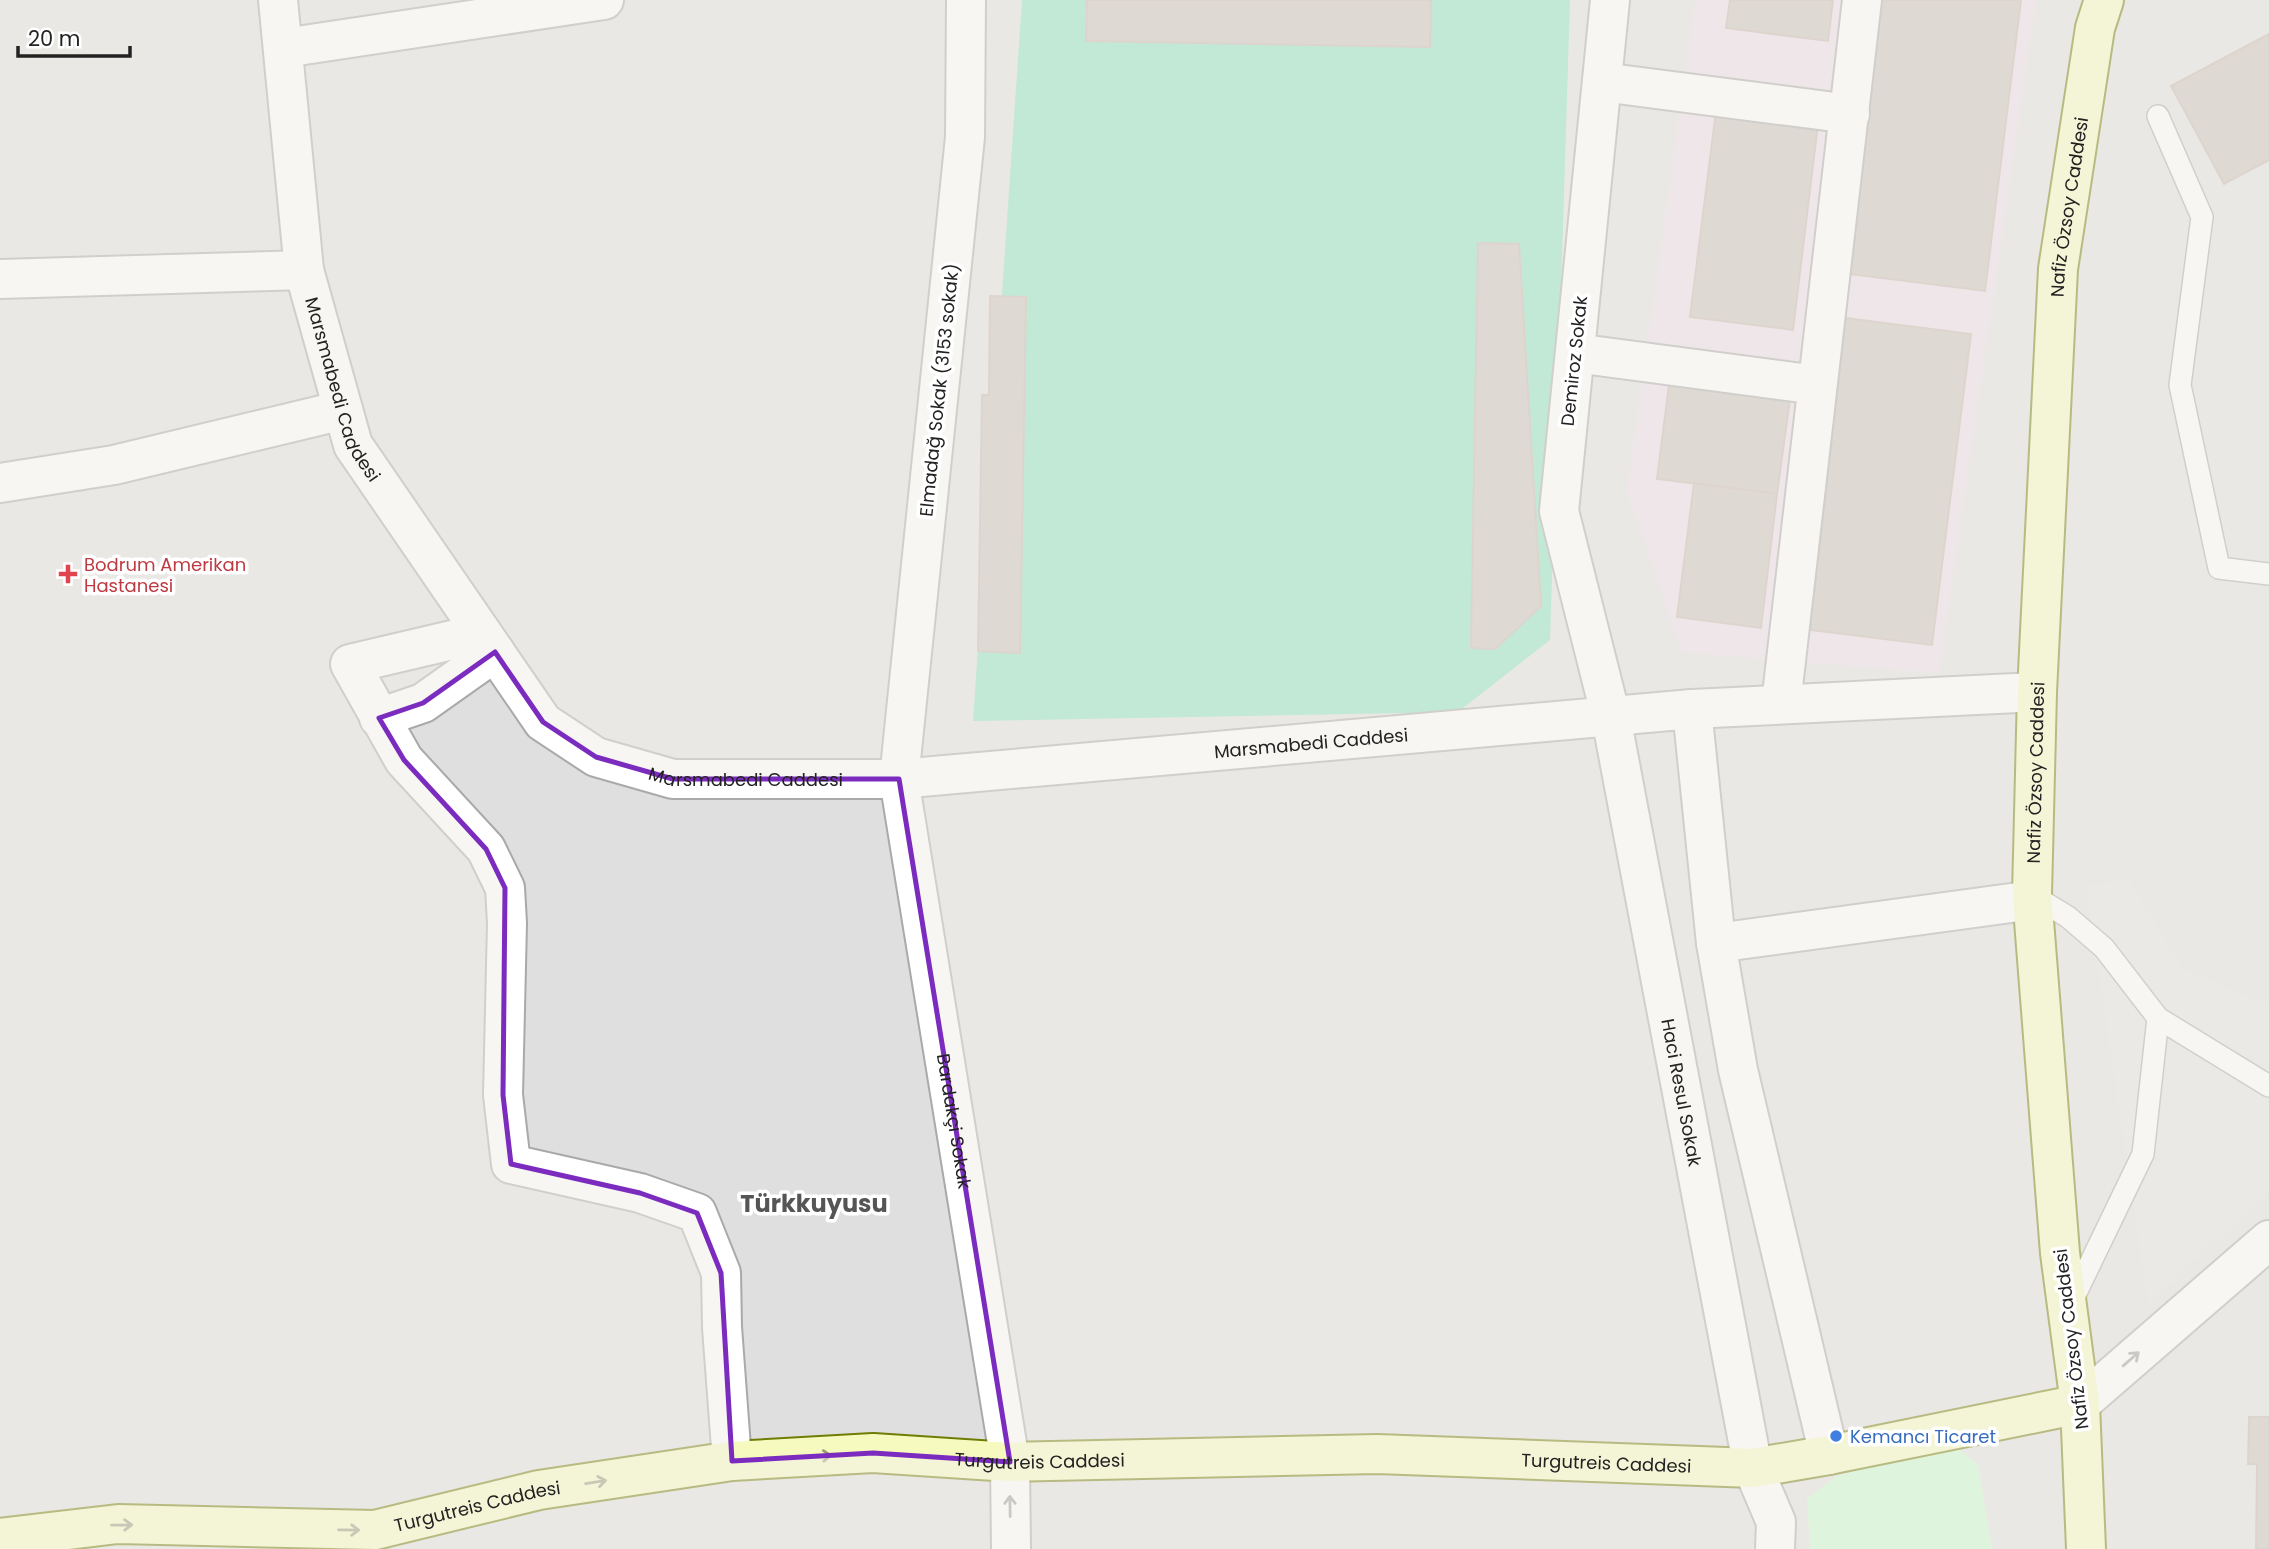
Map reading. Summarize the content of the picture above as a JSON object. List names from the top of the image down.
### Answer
{
  "streets": {
    "main road": ["Nafiz Özsoy Caddesi", "Turgutreis Caddesi"],
    "street": [
      "Demiroz Sokak",
      "Marsmabedi Caddesi",
      "Elmadağ Sokak (3153 sokak)",
      "Haci Resul Sokak",
      "Bardakçi Sokak"
    ]
  },
  "crossings": [
    ["Nafiz Özsoy Caddesi", "Marsmabedi Caddesi"],
    ["Nafiz Özsoy Caddesi", "Turgutreis Caddesi"],
    ["Demiroz Sokak", "Marsmabedi Caddesi"],
    ["Demiroz Sokak", "Haci Resul Sokak"],
    ["Marsmabedi Caddesi", "Elmadağ Sokak (3153 sokak)"],
    ["Marsmabedi Caddesi", "Haci Resul Sokak"],
    ["Marsmabedi Caddesi", "Bardakçi Sokak"],
    ["Elmadağ Sokak (3153 sokak)", "Bardakçi Sokak"],
    ["Haci Resul Sokak", "Turgutreis Caddesi"],
    ["Bardakçi Sokak", "Turgutreis Caddesi"]
  ],
  "one_way": ["Turgutreis Caddesi"],
  "districts": ["Türkkuyusu"],
  "places": {
    "health": ["Bodrum Amerikan Hastanesi"],
    "other": ["Kemancı Ticaret"]
  },
  "scale_bar": "20 m"
}
